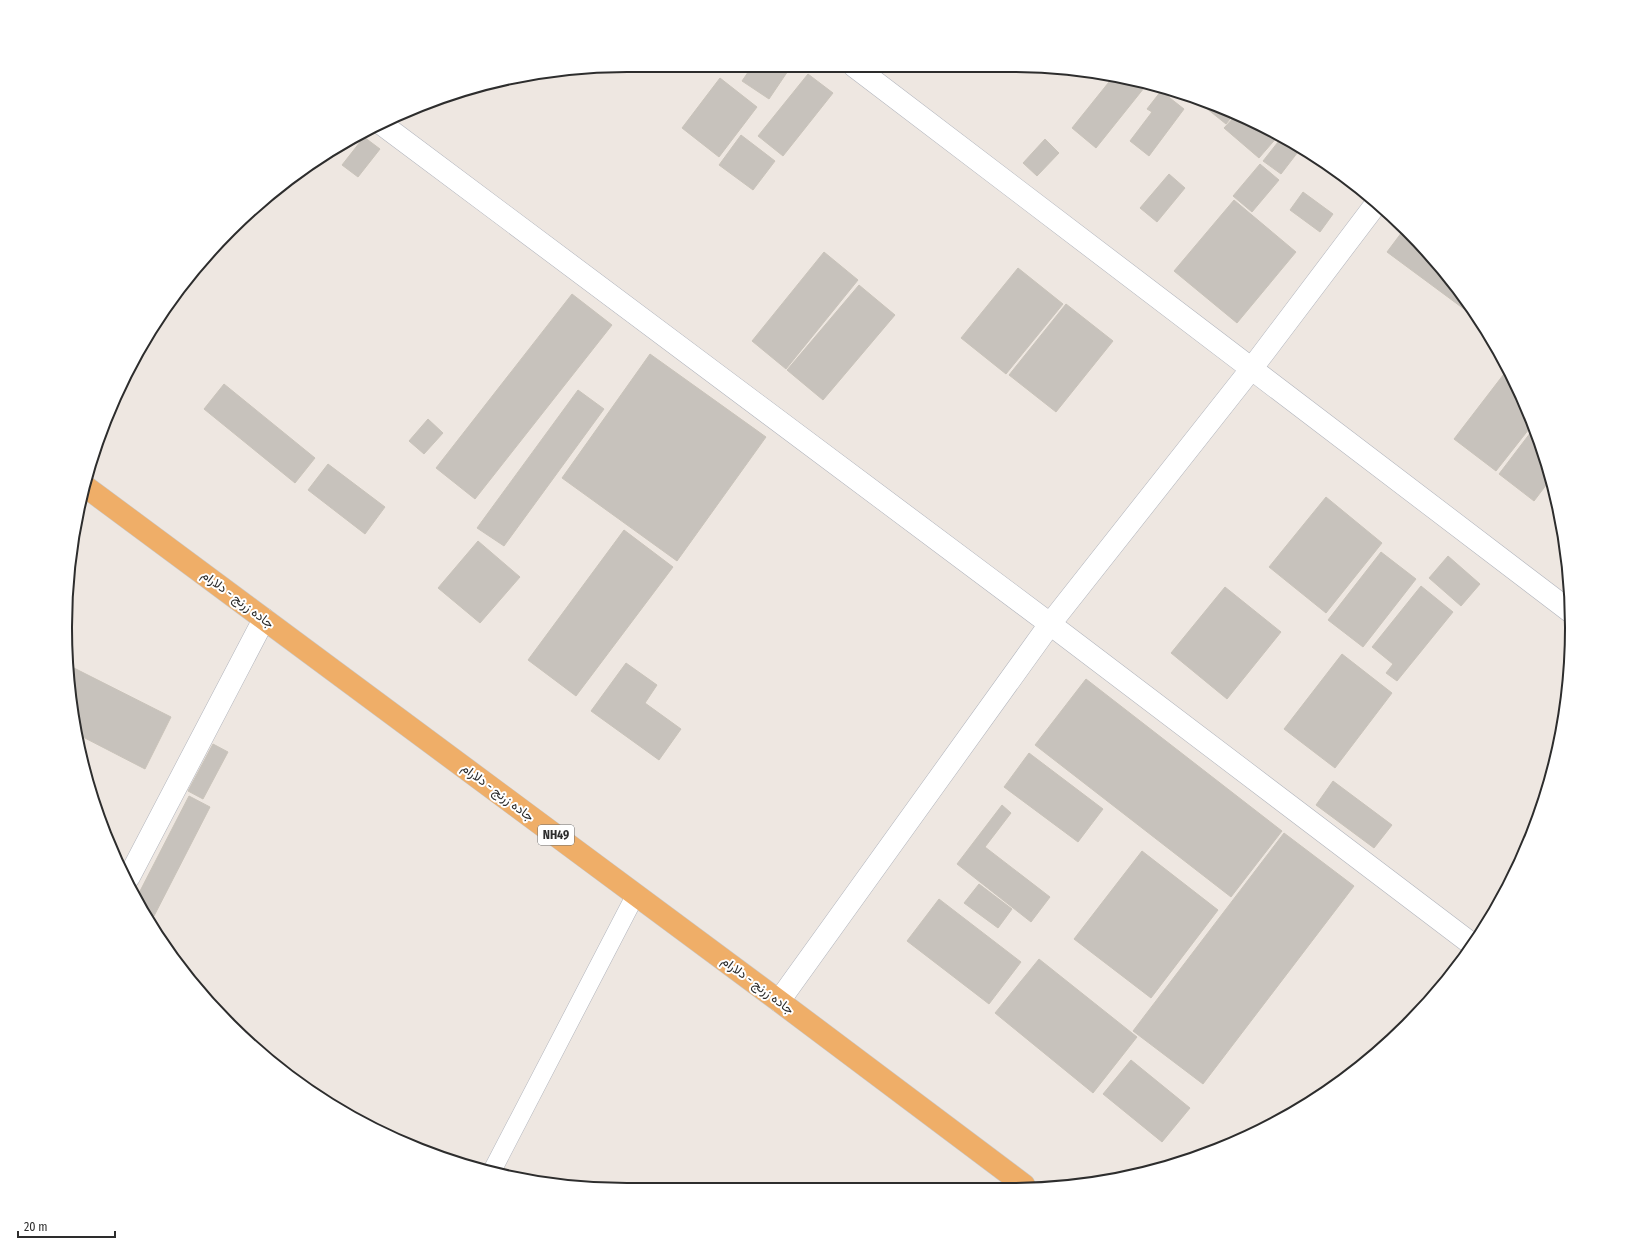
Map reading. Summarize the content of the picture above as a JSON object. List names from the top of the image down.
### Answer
{
  "streets": {
    "highway": ["جاده زرنج - دلارام", "NH49"]
  },
  "scale_bar": "20 m"
}
